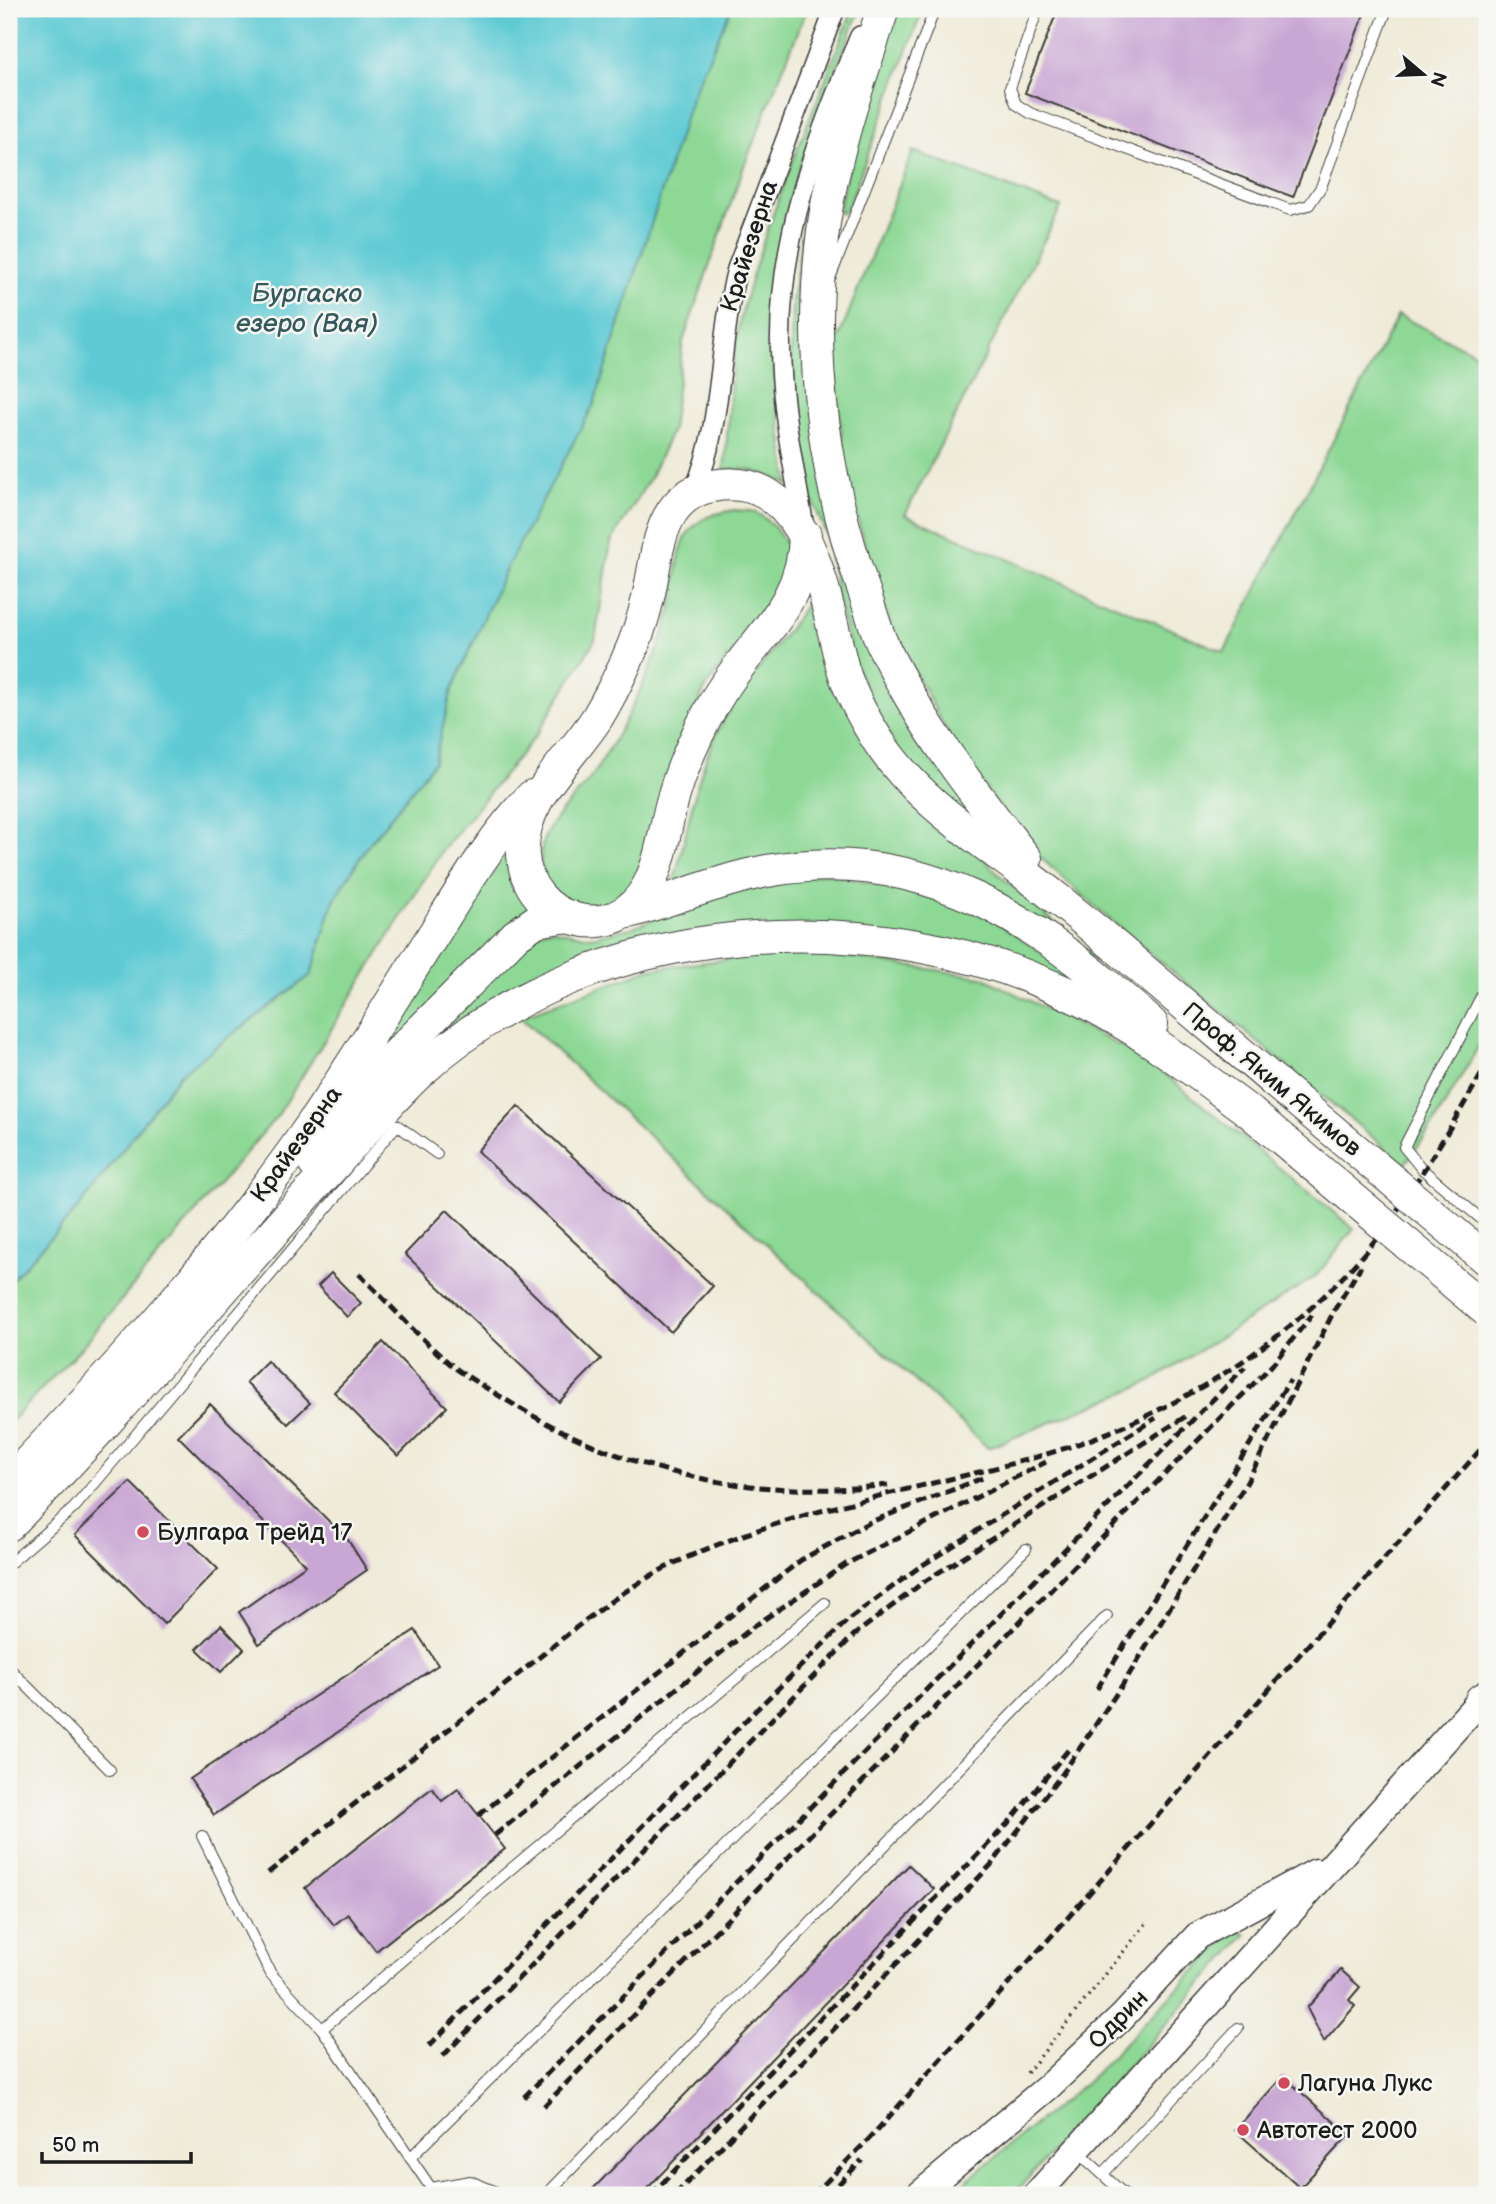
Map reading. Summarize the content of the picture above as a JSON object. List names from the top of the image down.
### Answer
{
  "streets": {
    "highway": ["Крайезерна", "Проф. Яким Якимов"],
    "main road": ["Одрин"]
  },
  "water": ["Бургаско езеро (Вая)"],
  "places": ["Булгара Трейд 17", "Лагуна Лукс", "Автотест 2000"],
  "scale_bar": "50 m",
  "north": "right"
}
